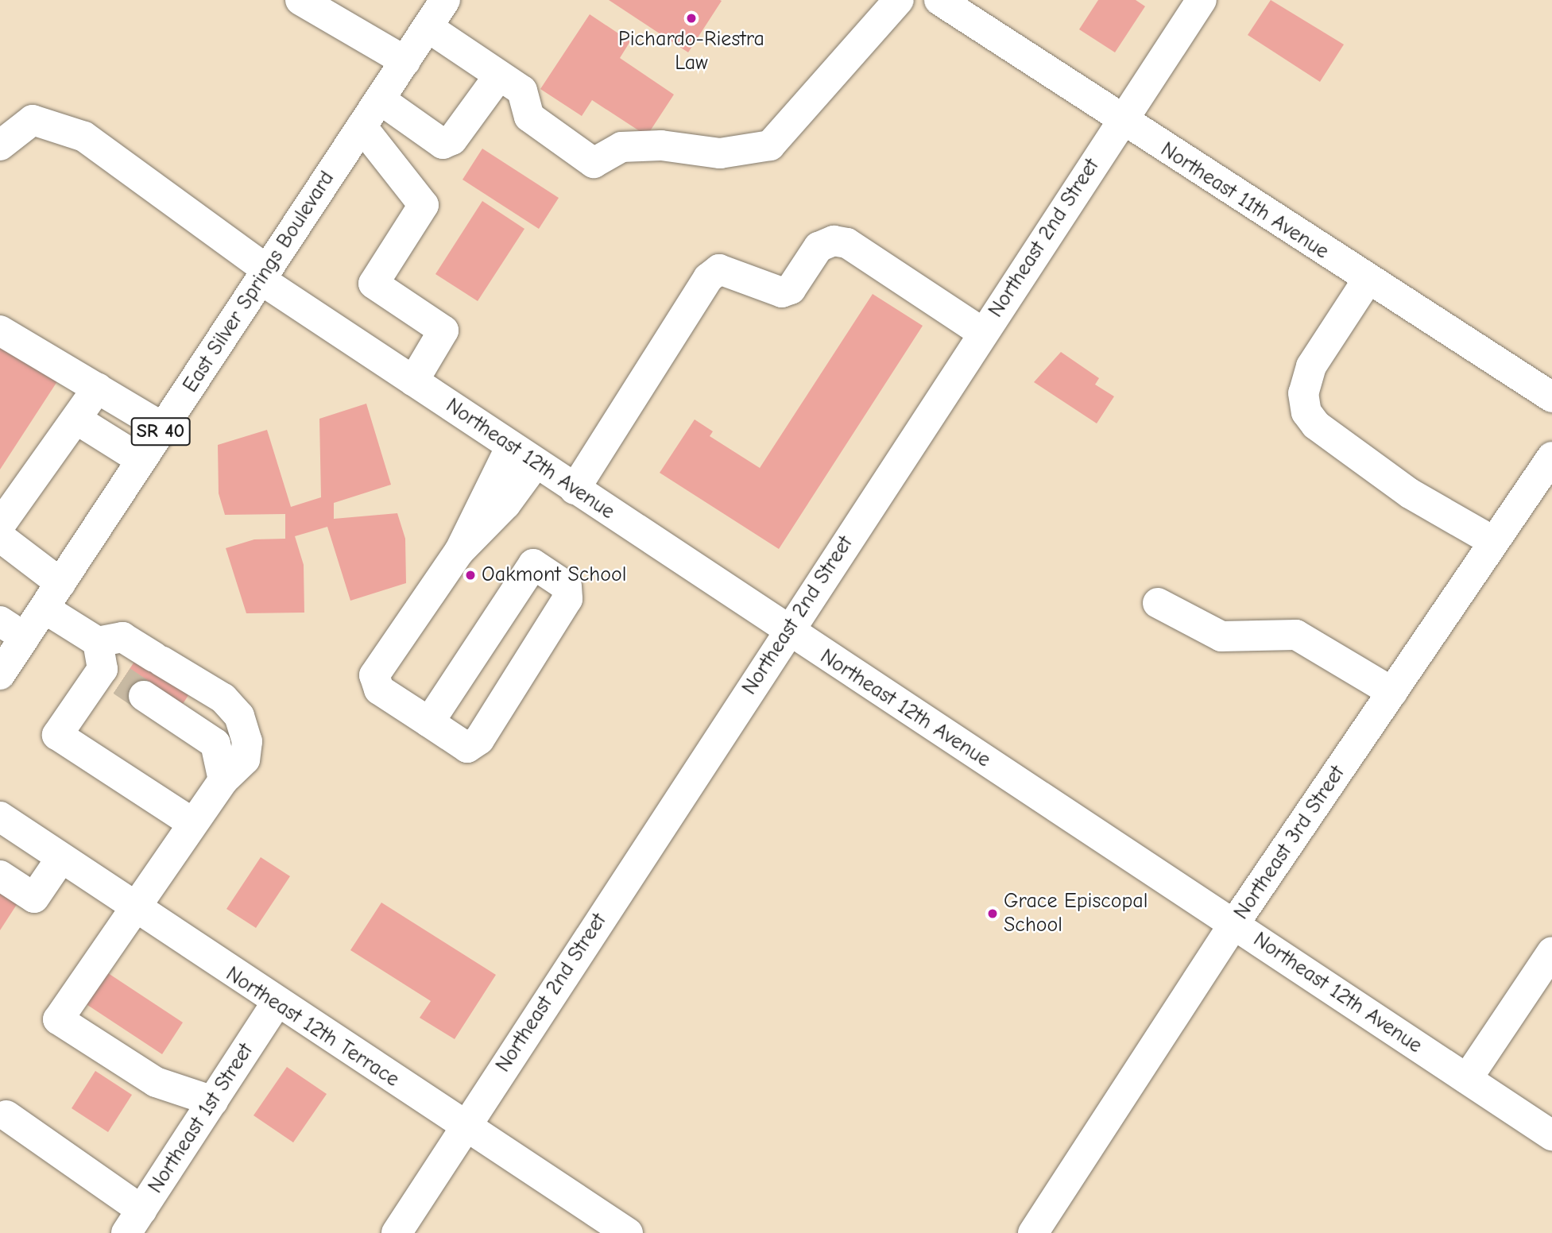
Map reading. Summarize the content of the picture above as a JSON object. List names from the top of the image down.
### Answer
{
  "streets": {
    "street": [
      "Northeast 11th Avenue",
      "Northeast 2nd Street",
      "East Silver Springs Boulevard",
      "SR 40",
      "Northeast 12th Avenue",
      "Northeast 3rd Street",
      "Northeast 12th Terrace",
      "Northeast 1st Street"
    ]
  },
  "crossings": [
    ["Northeast 11th Avenue", "Northeast 2nd Street"],
    ["Northeast 2nd Street", "Northeast 12th Avenue"],
    ["Northeast 2nd Street", "Northeast 12th Terrace"],
    ["East Silver Springs Boulevard", "Northeast 12th Avenue"],
    ["Northeast 12th Avenue", "Northeast 3rd Street"],
    ["Northeast 12th Terrace", "Northeast 1st Street"]
  ],
  "places": ["Pichardo-Riestra Law", "Oakmont School", "Grace Episcopal School"]
}
